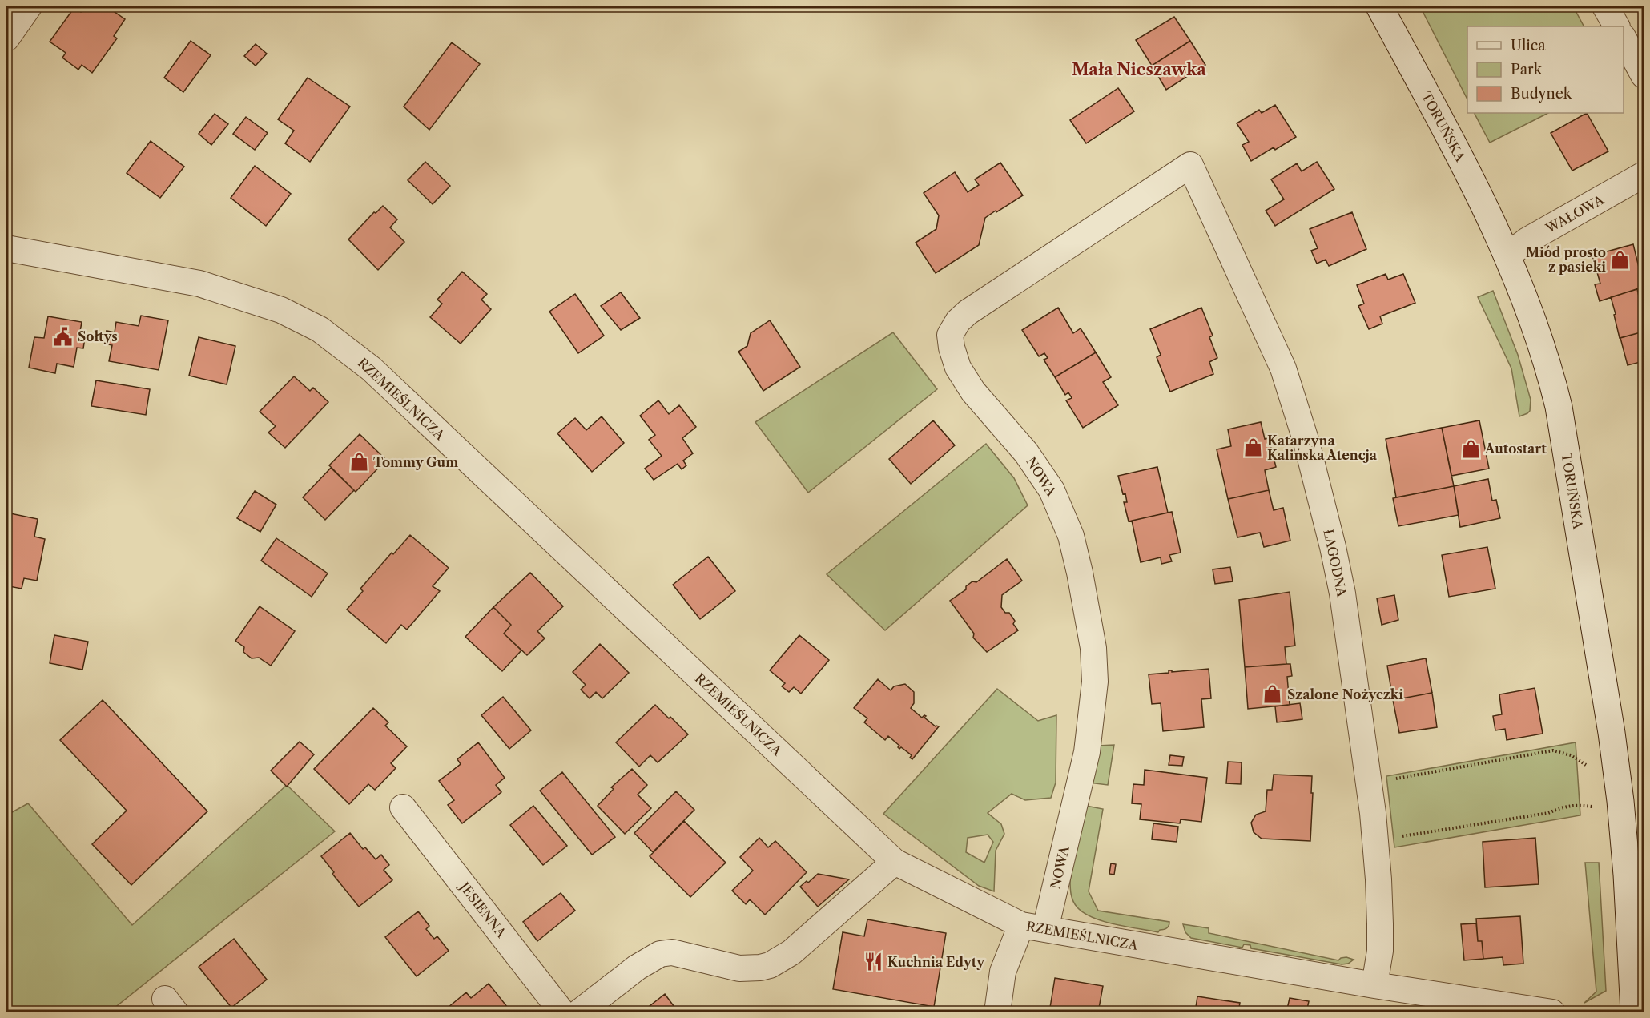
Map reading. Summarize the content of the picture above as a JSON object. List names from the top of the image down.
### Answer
{
  "streets": {
    "main road": ["TORUŃSKA"],
    "street": [
      "WAŁOWA",
      "RZEMIEŚLNICZA",
      "NOWA",
      "ŁAGODNA",
      "JESIENNA"
    ]
  },
  "crossings": [
    ["TORUŃSKA", "WAŁOWA"],
    ["RZEMIEŚLNICZA", "NOWA"],
    ["RZEMIEŚLNICZA", "ŁAGODNA"],
    ["NOWA", "ŁAGODNA"]
  ],
  "districts": ["Mała Nieszawka"],
  "places": {
    "shop": [
      "Miód prosto z pasieki",
      "Katarzyna Kalińska Atencja",
      "Autostart",
      "Tommy Gum",
      "Szalone Nożyczki"
    ],
    "public building": ["Sołtys"],
    "restaurant": ["Kuchnia Edyty"]
  },
  "legend": ["Ulica", "Park", "Budynek"]
}
